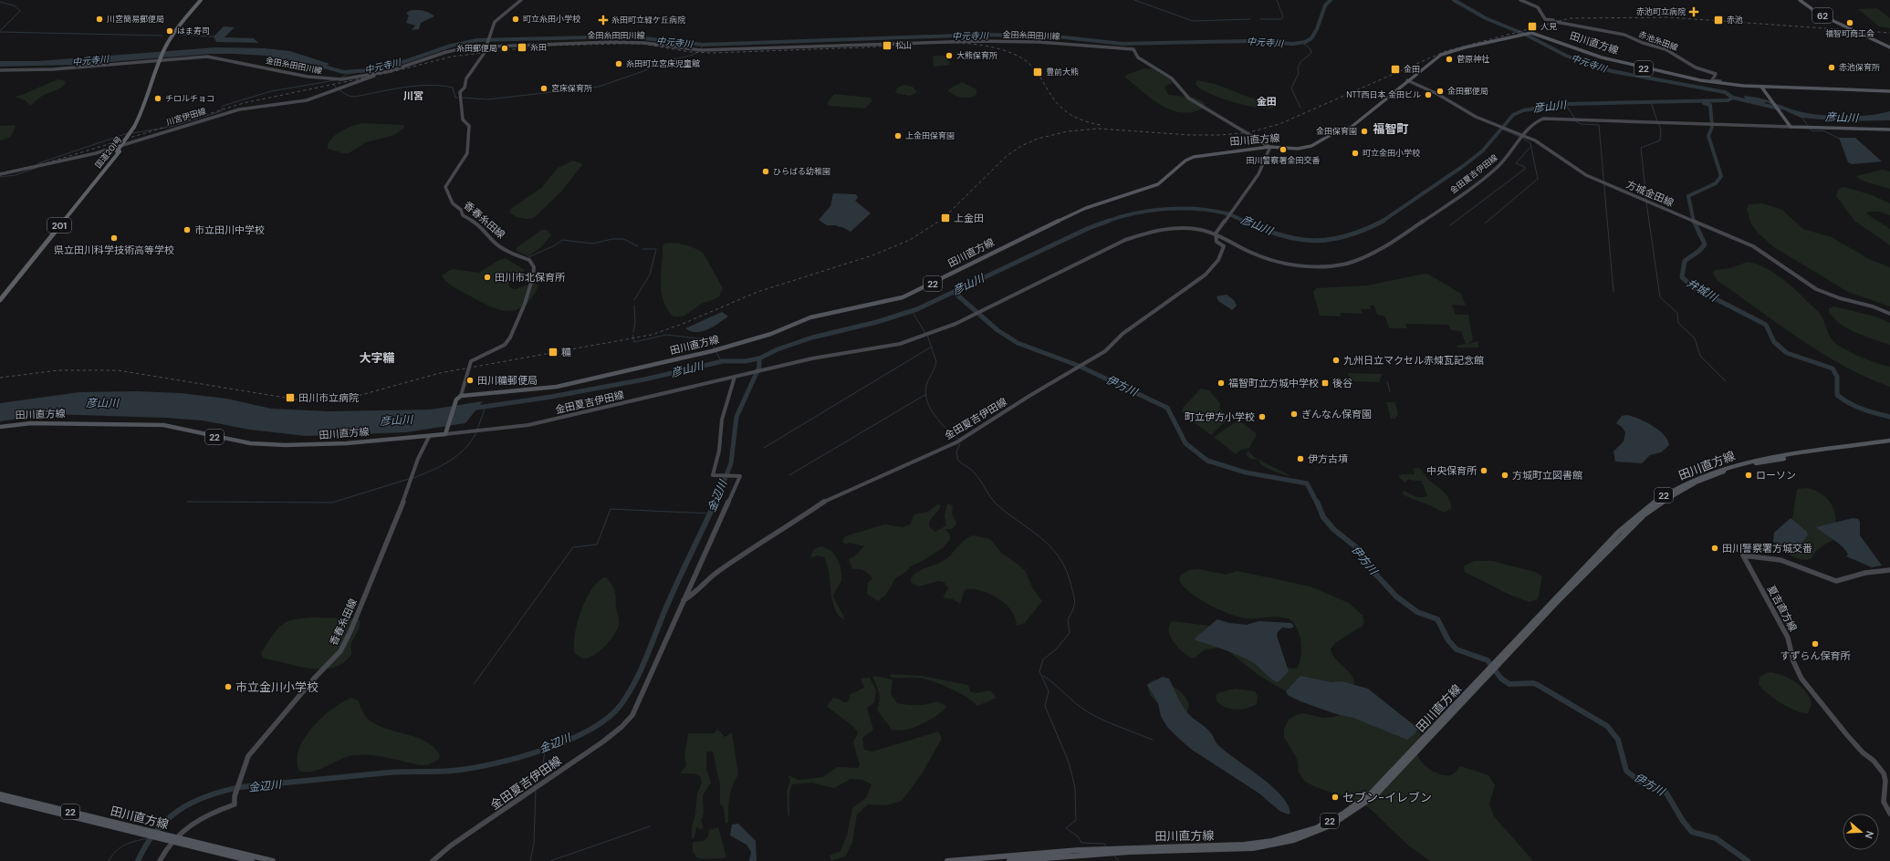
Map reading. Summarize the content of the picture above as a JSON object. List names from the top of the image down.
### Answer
{
  "streets": {
    "highway": ["国道201号", "201"],
    "main road": [
      "62",
      "金田糸田田川線",
      "赤池糸田線",
      "田川直方線",
      "22",
      "川宮伊田線",
      "金田夏吉伊田線",
      "方城金田線",
      "香春糸田線",
      "夏吉直方線"
    ]
  },
  "crossings": [
    ["金田糸田田川線", "田川直方線"],
    ["金田糸田田川線", "川宮伊田線"],
    ["金田糸田田川線", "国道201号"],
    ["金田糸田田川線", "香春糸田線"],
    ["赤池糸田線", "田川直方線"],
    ["田川直方線", "金田夏吉伊田線"],
    ["田川直方線", "方城金田線"],
    ["田川直方線", "香春糸田線"],
    ["金田夏吉伊田線", "方城金田線"]
  ],
  "districts": [
    "川宮",
    "金田",
    "福智町",
    "大字糒"
  ],
  "water": [
    "中元寺川",
    "彦山川",
    "弁城川",
    "伊方川",
    "金辺川"
  ],
  "places": {
    "health": ["赤池町立病院", "糸田町立緑ケ丘病院"],
    "other": [
      "川宮簡易郵便局",
      "町立糸田小学校",
      "福智町商工会",
      "はま寿司",
      "糸田郵便局",
      "大熊保育所",
      "菅原神社",
      "糸田町立宮床児童館",
      "赤池保育所",
      "宮床保育所",
      "金田郵便局",
      "NTT西日本 金田ビル",
      "チロルチョコ",
      "金田保育園",
      "上金田保育園",
      "田川警察署金田交番",
      "町立金田小学校",
      "ひらばる幼稚園",
      "市立田川中学校",
      "県立田川科学技術高等学校",
      "田川市北保育所",
      "九州日立マクセル赤煉瓦記念館",
      "田川糒郵便局",
      "福智町立方城中学校",
      "ぎんなん保育園",
      "町立伊方小学校",
      "伊方古墳",
      "中央保育所",
      "方城町立図書館",
      "ローソン",
      "田川警察署方城交番",
      "すずらん保育所",
      "市立金川小学校",
      "セブン-イレブン"
    ],
    "transit": [
      "赤池",
      "人見",
      "松山",
      "糸田",
      "金田",
      "豊前大熊",
      "上金田",
      "糒",
      "後谷",
      "田川市立病院"
    ]
  },
  "north": "right"
}
